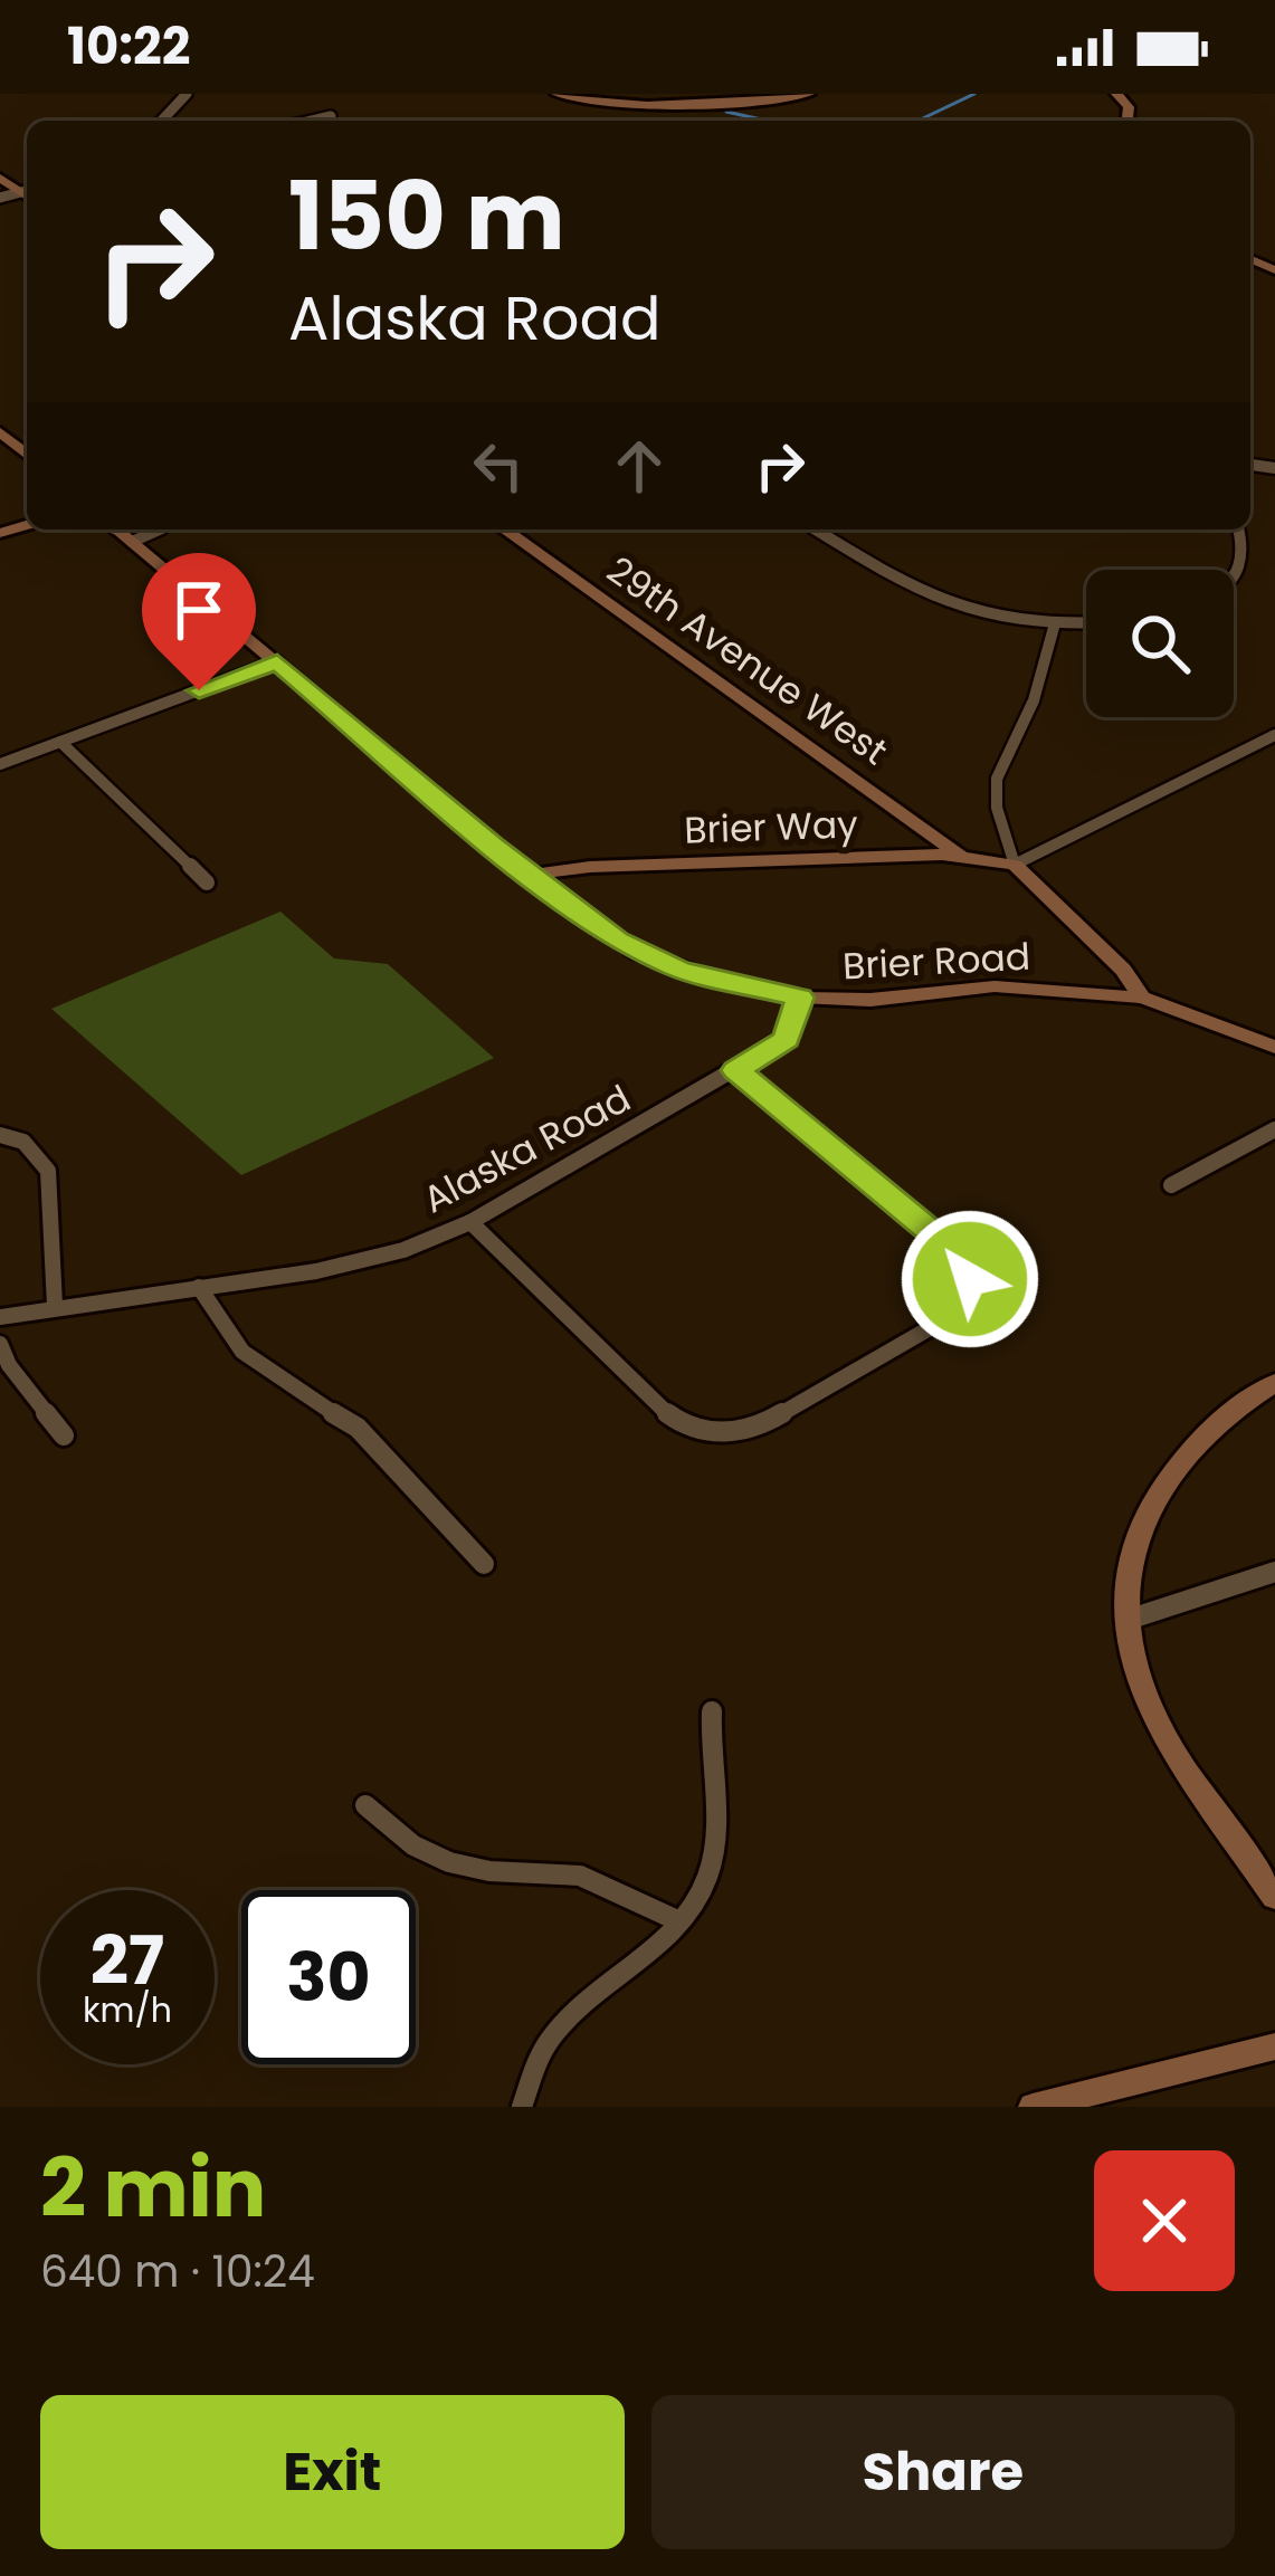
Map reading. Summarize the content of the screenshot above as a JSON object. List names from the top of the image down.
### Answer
{
  "streets": {
    "street": [
      "29th Avenue West",
      "Brier Way",
      "Brier Road",
      "Alaska Road"
    ]
  },
  "crossings": [
    ["29th Avenue West", "Brier Way"],
    ["Brier Way", "Brier Road"],
    ["Brier Road", "Alaska Road"]
  ],
  "page": {
    "status": "10:22",
    "turn": ["150 m", "Alaska Road"],
    "speed": "27 km/h",
    "limit": "30",
    "heading": ["2 min", "640 m · 10:24"],
    "buttons": ["Exit", "Share"]
  }
}
